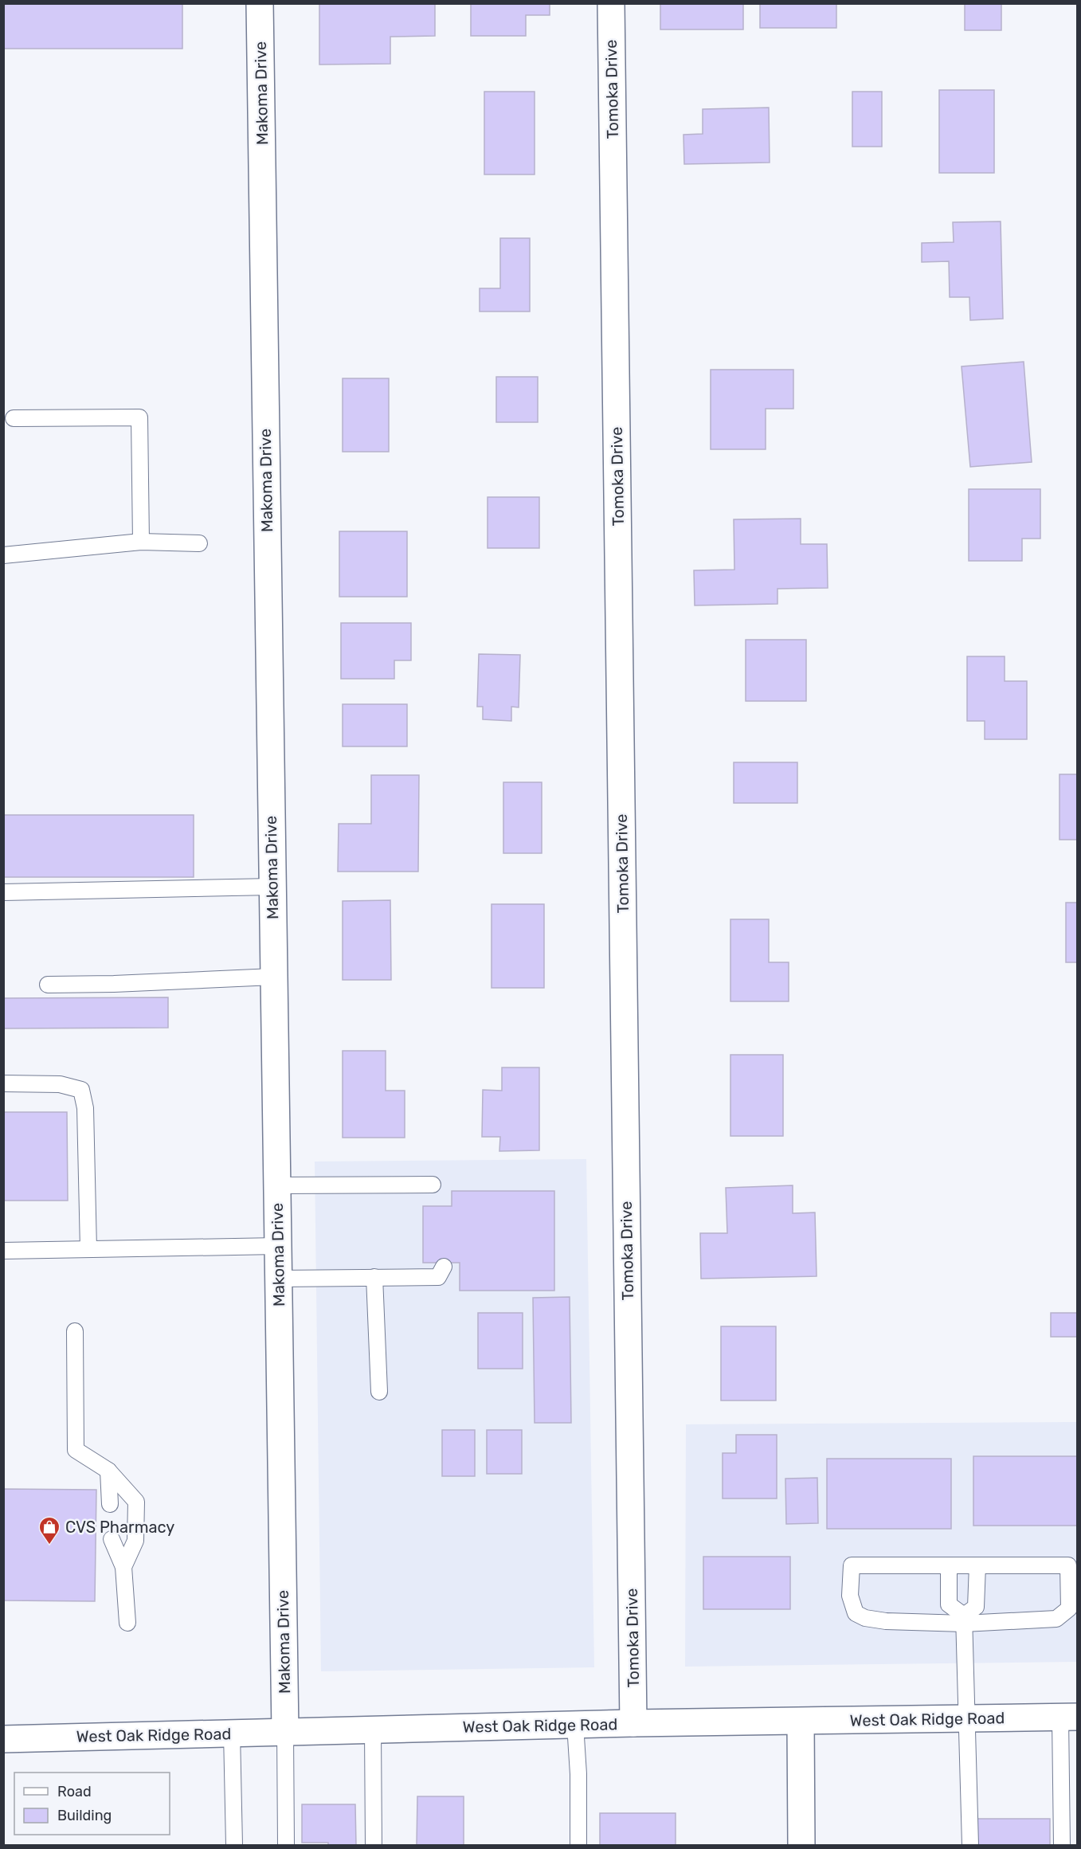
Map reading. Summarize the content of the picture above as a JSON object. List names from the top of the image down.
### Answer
{
  "streets": {
    "street": ["Tomoka Drive", "Makoma Drive", "West Oak Ridge Road"]
  },
  "crossings": [
    ["Tomoka Drive", "West Oak Ridge Road"],
    ["Makoma Drive", "West Oak Ridge Road"]
  ],
  "places": {
    "shop": ["CVS Pharmacy"]
  },
  "legend": ["Road", "Building"]
}
